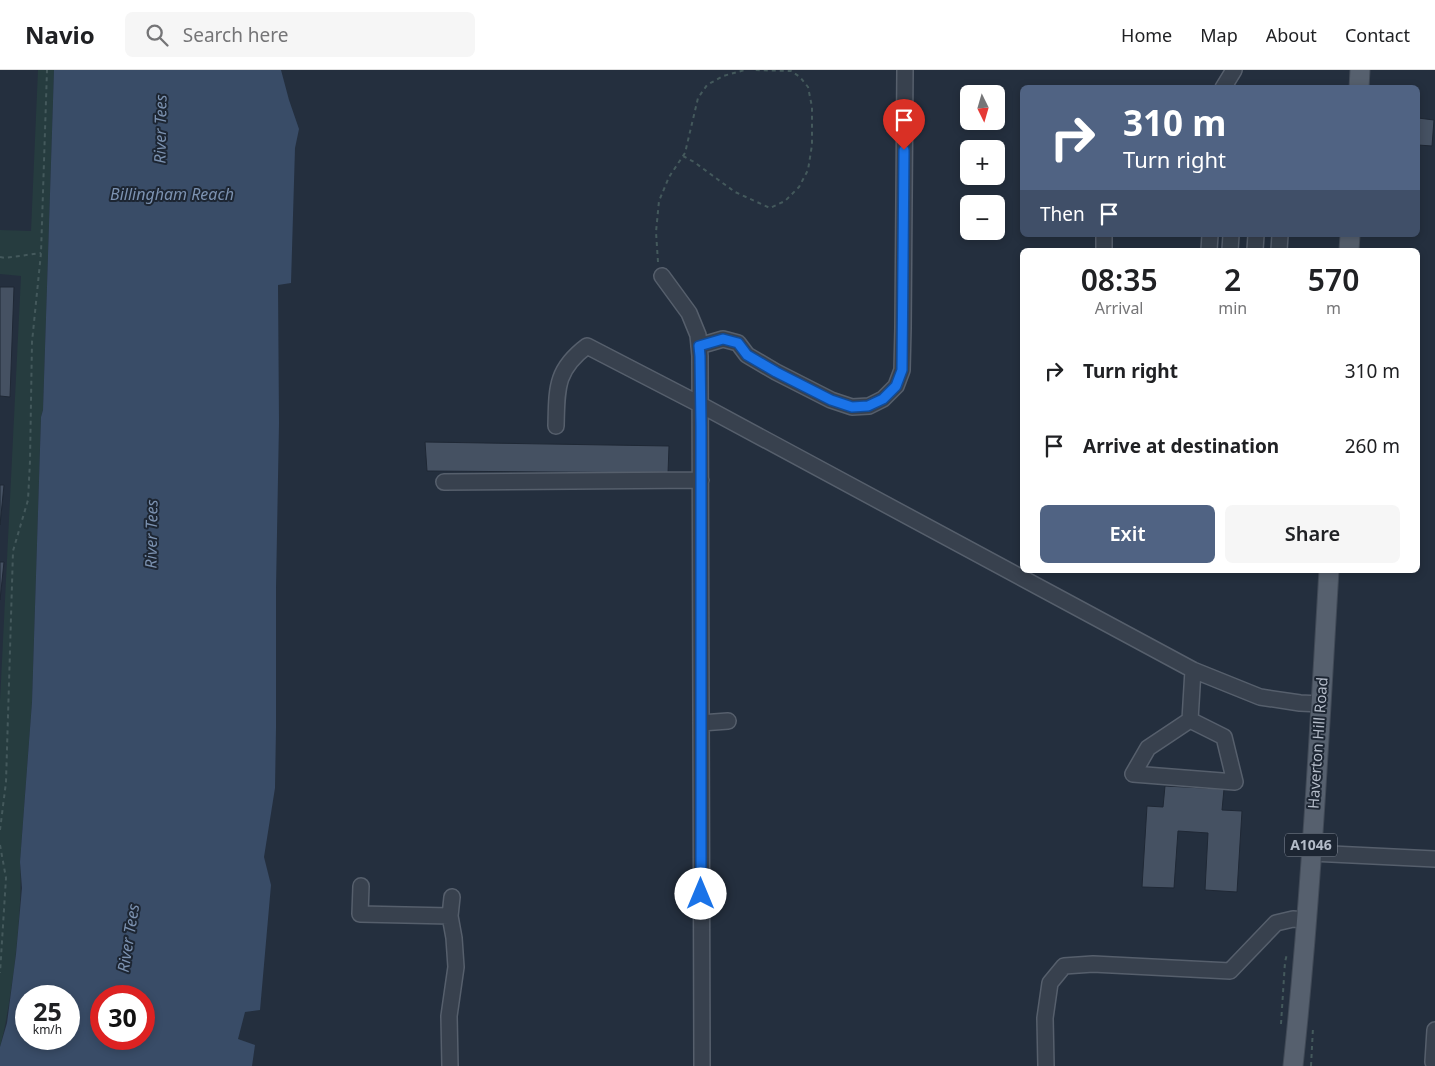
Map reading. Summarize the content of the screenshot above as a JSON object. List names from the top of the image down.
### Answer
{
  "streets": {
    "main road": ["Haverton Hill Road", "A1046"]
  },
  "water": ["River Tees", "Billingham Reach"],
  "north": "bottom",
  "page": {
    "header": "Navio",
    "search": "Search here",
    "nav": [
      "Home",
      "Map",
      "About",
      "Contact"
    ],
    "map_buttons": ["+", "−"],
    "turn": ["310 m", "Turn right"],
    "then": "Then",
    "eta": [
      "08:35",
      "Arrival",
      "2",
      "min",
      "570",
      "m"
    ],
    "list": [
      {
        "name": "Turn right",
        "value": "310 m"
      },
      {
        "name": "Arrive at destination",
        "value": "260 m"
      }
    ],
    "buttons": ["Exit", "Share"],
    "speed": "25 km/h",
    "limit": "30"
  }
}
